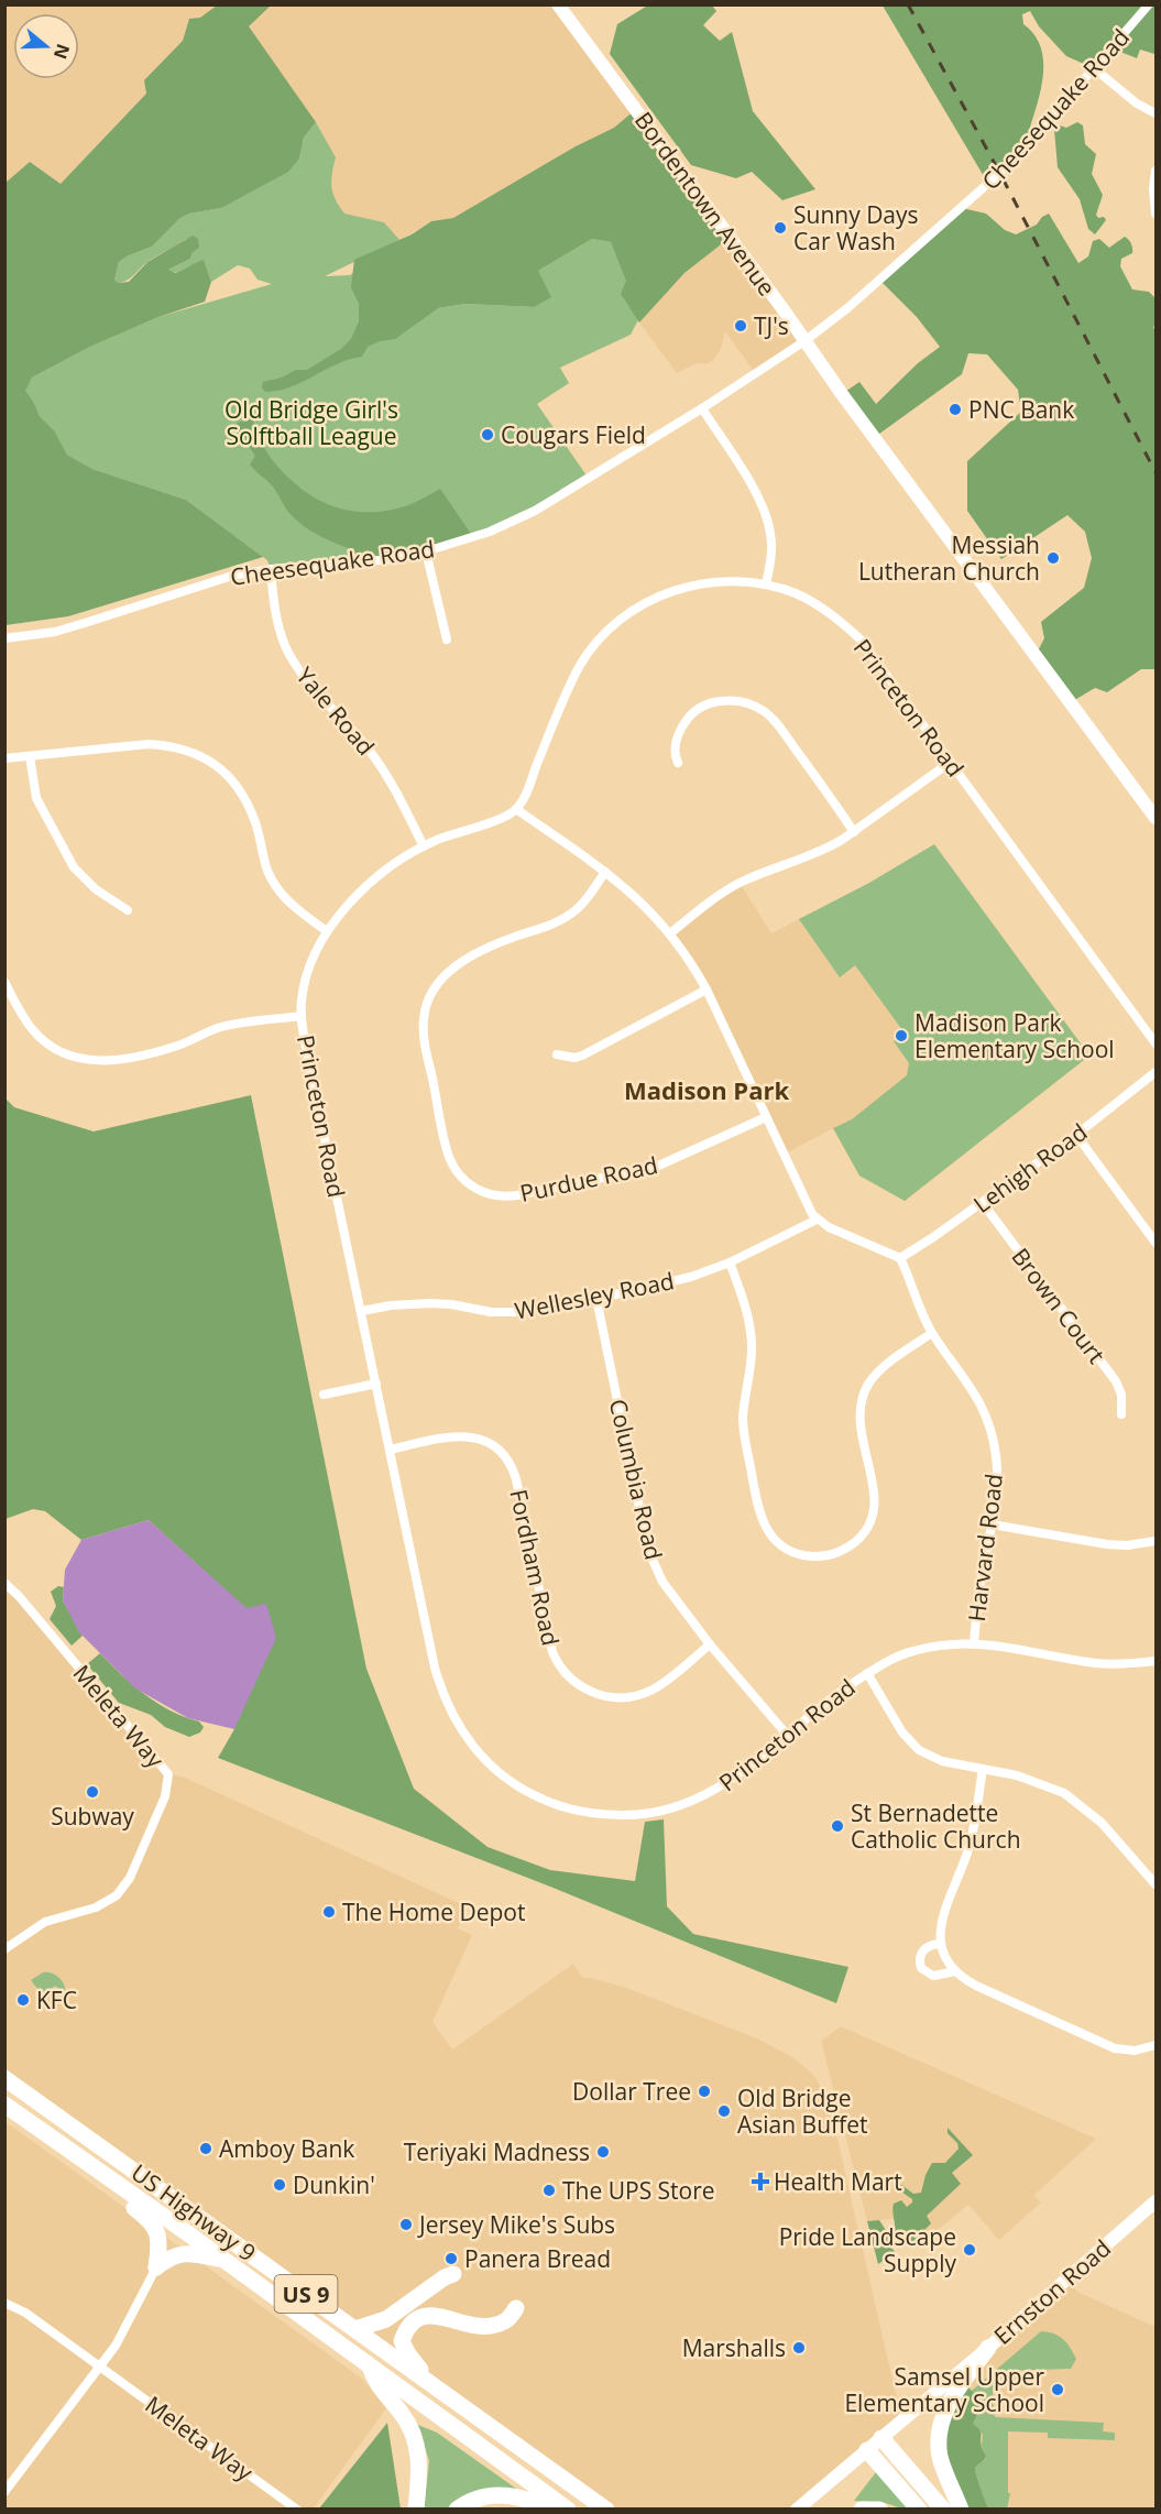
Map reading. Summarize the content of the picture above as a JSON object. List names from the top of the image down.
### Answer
{
  "streets": {
    "highway": ["US Highway 9", "US 9"],
    "street": [
      "Cheesequake Road",
      "Bordentown Avenue",
      "Princeton Road",
      "Yale Road",
      "Lehigh Road",
      "Purdue Road",
      "Wellesley Road",
      "Brown Court",
      "Columbia Road",
      "Harvard Road",
      "Fordham Road",
      "Meleta Way",
      "Ernston Road"
    ]
  },
  "crossings": [
    ["Cheesequake Road", "Bordentown Avenue"],
    ["Cheesequake Road", "Yale Road"],
    ["Princeton Road", "Yale Road"],
    ["Princeton Road", "Wellesley Road"],
    ["Princeton Road", "Columbia Road"],
    ["Princeton Road", "Harvard Road"],
    ["Princeton Road", "Fordham Road"],
    ["Lehigh Road", "Brown Court"],
    ["Lehigh Road", "Harvard Road"],
    ["Wellesley Road", "Columbia Road"],
    ["Columbia Road", "Fordham Road"]
  ],
  "districts": ["Madison Park"],
  "parks": ["Old Bridge Girl's Solftball League"],
  "places": {
    "other": [
      "Sunny Days Car Wash",
      "TJ's",
      "PNC Bank",
      "Cougars Field",
      "Messiah Lutheran Church",
      "Madison Park Elementary School",
      "Subway",
      "St Bernadette Catholic Church",
      "The Home Depot",
      "KFC",
      "Dollar Tree",
      "Old Bridge Asian Buffet",
      "Amboy Bank",
      "Teriyaki Madness",
      "Dunkin'",
      "The UPS Store",
      "Jersey Mike's Subs",
      "Pride Landscape Supply",
      "Panera Bread",
      "Marshalls",
      "Samsel Upper Elementary School"
    ],
    "health": ["Health Mart"]
  },
  "north": "right"
}
